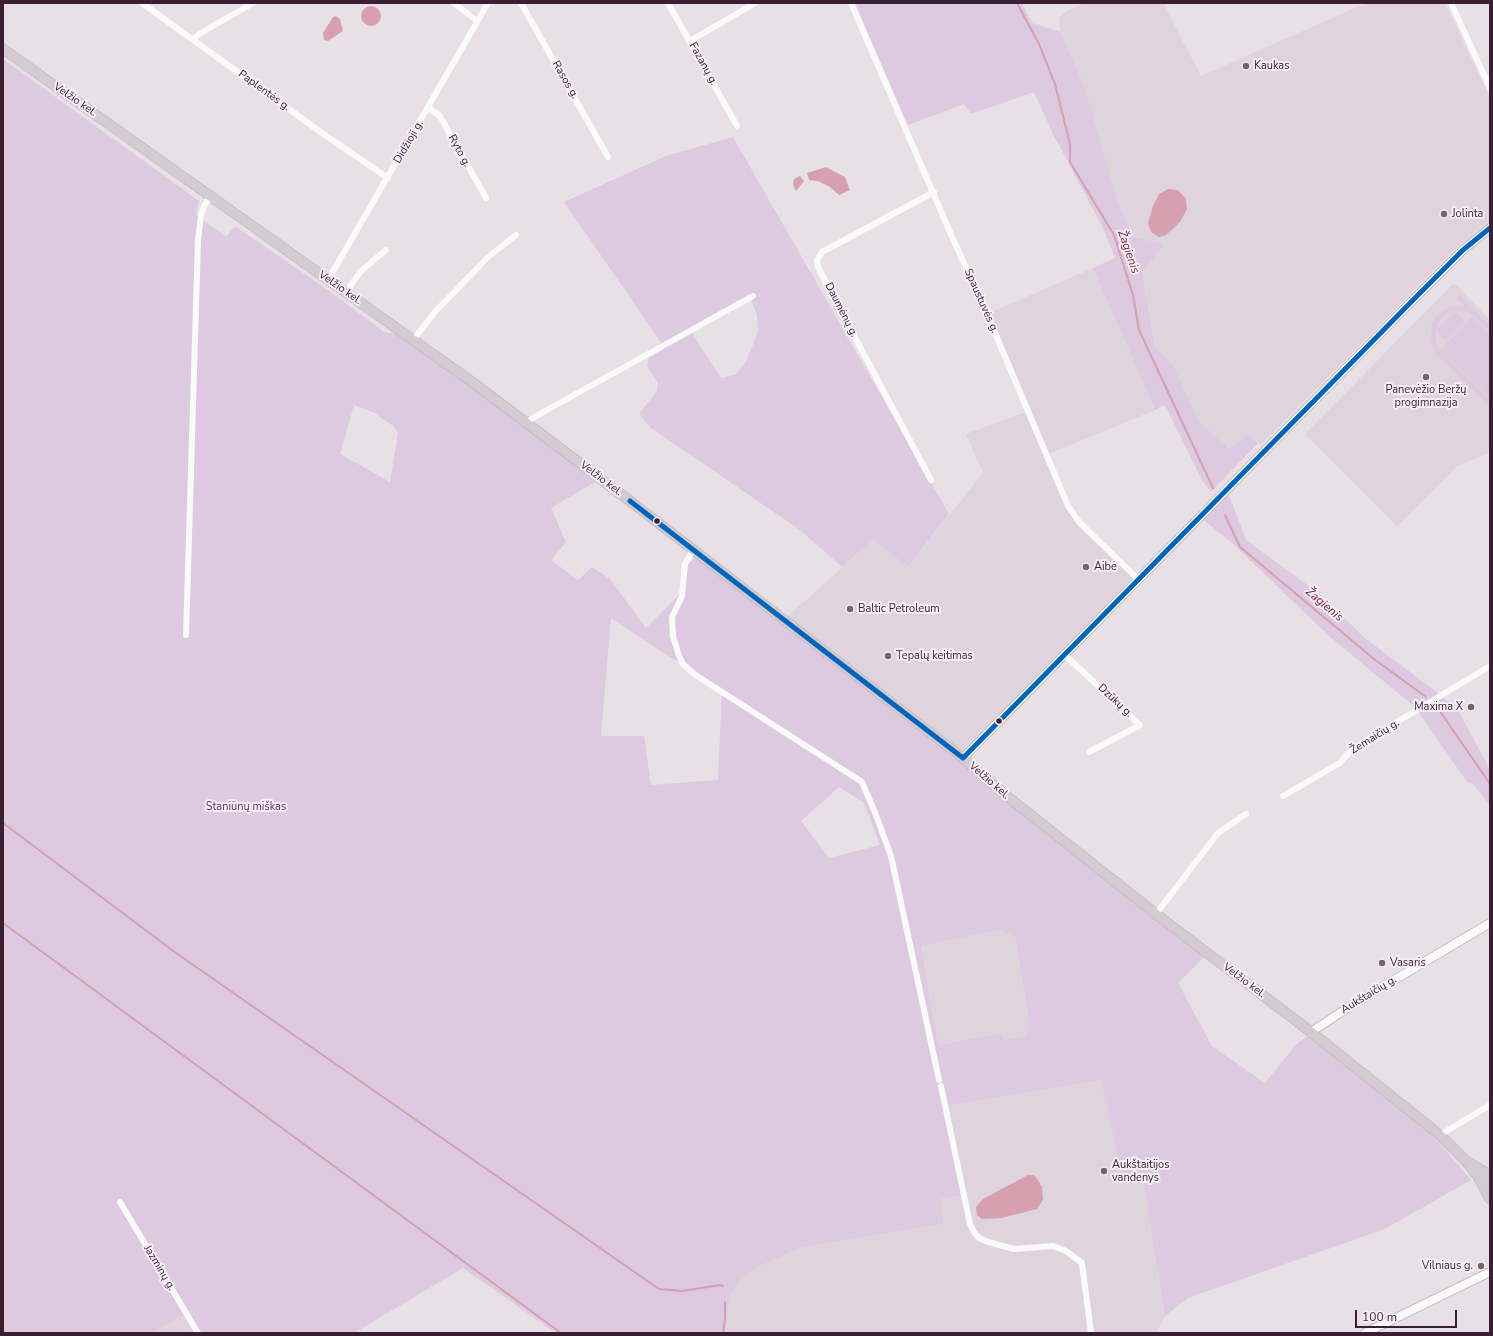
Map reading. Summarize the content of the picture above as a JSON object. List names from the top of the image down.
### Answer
{
  "streets": {
    "main road": ["Velžio kel.", "Aukštaičių g."],
    "street": [
      "Fazanų g.",
      "Rasos g.",
      "Paplentės g.",
      "Didžioji g.",
      "Ryto g.",
      "Spaustuvės g.",
      "Daumėnų g.",
      "Dzūkų g.",
      "Žemaičių g.",
      "Jazminų g."
    ]
  },
  "crossings": [
    ["Paplentės g.", "Didžioji g."],
    ["Velžio kel.", "Didžioji g."],
    ["Velžio kel.", "Aukštaičių g."],
    ["Didžioji g.", "Ryto g."],
    ["Spaustuvės g.", "Daumėnų g."]
  ],
  "water": ["Žagienis"],
  "parks": ["Staniūnų miškas"],
  "places": [
    "Kaukas",
    "Jolinta",
    "Panevėžio Beržų progimnazija",
    "Aibė",
    "Baltic Petroleum",
    "Tepalų keitimas",
    "Maxima X",
    "Vasaris",
    "Aukštaitijos vandenys",
    "Vilniaus g."
  ],
  "scale_bar": "100 m"
}
